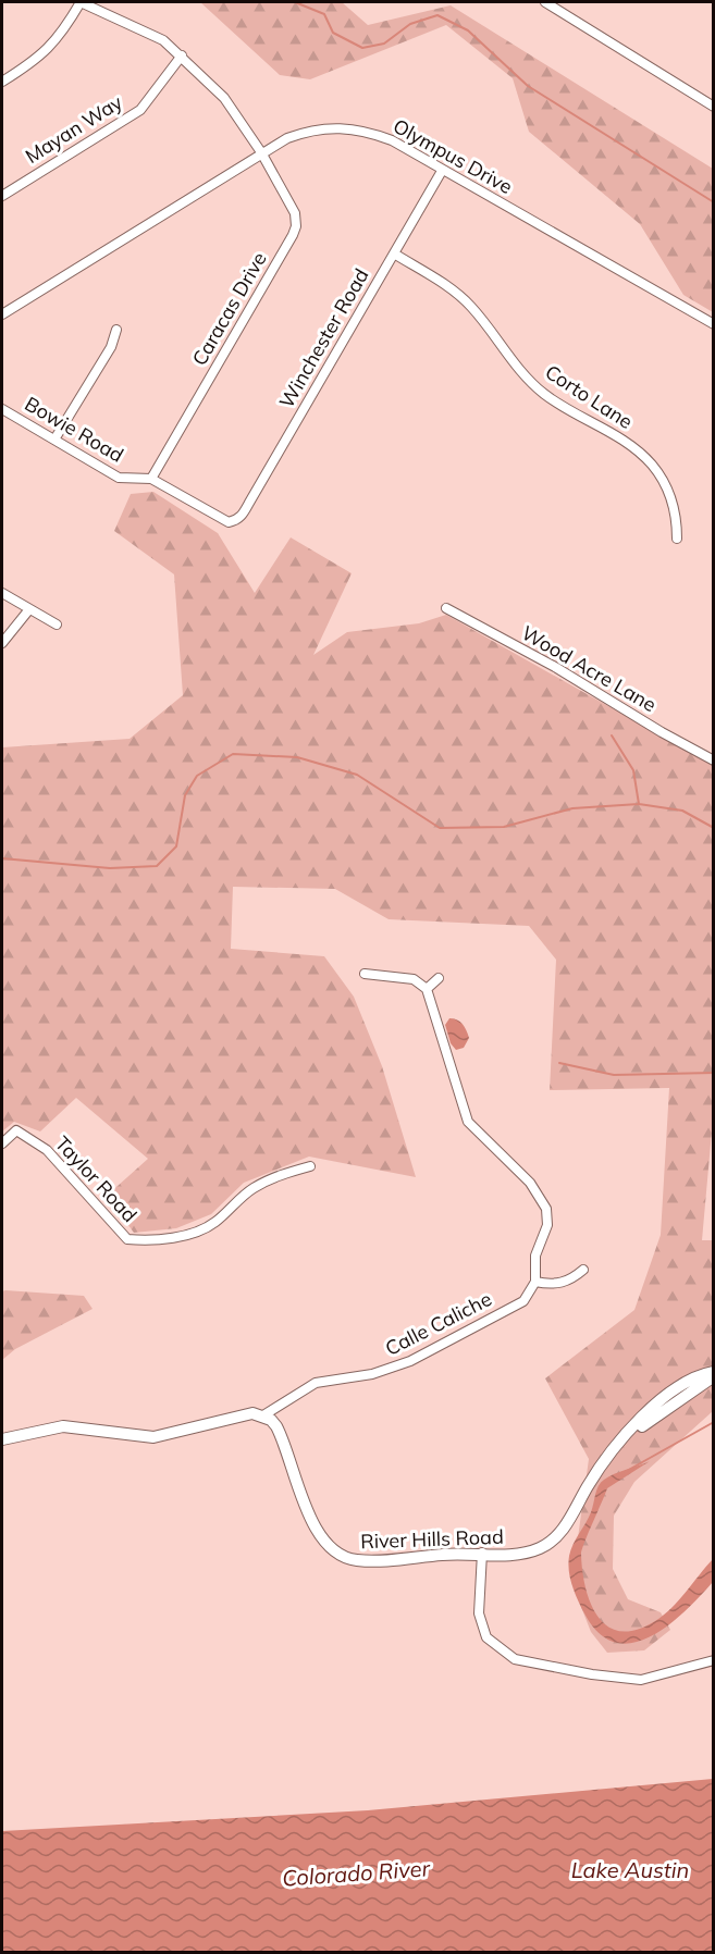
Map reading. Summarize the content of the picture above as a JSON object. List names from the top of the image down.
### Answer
{
  "streets": {
    "street": [
      "Mayan Way",
      "Olympus Drive",
      "Caracas Drive",
      "Winchester Road",
      "Corto Lane",
      "Bowie Road",
      "Wood Acre Lane",
      "Taylor Road",
      "Calle Caliche",
      "River Hills Road"
    ]
  },
  "crossings": [
    ["Olympus Drive", "Caracas Drive"],
    ["Olympus Drive", "Winchester Road"],
    ["Caracas Drive", "Bowie Road"],
    ["Winchester Road", "Corto Lane"],
    ["Winchester Road", "Bowie Road"],
    ["Calle Caliche", "River Hills Road"]
  ],
  "water": ["Lake Austin", "Colorado River"]
}
